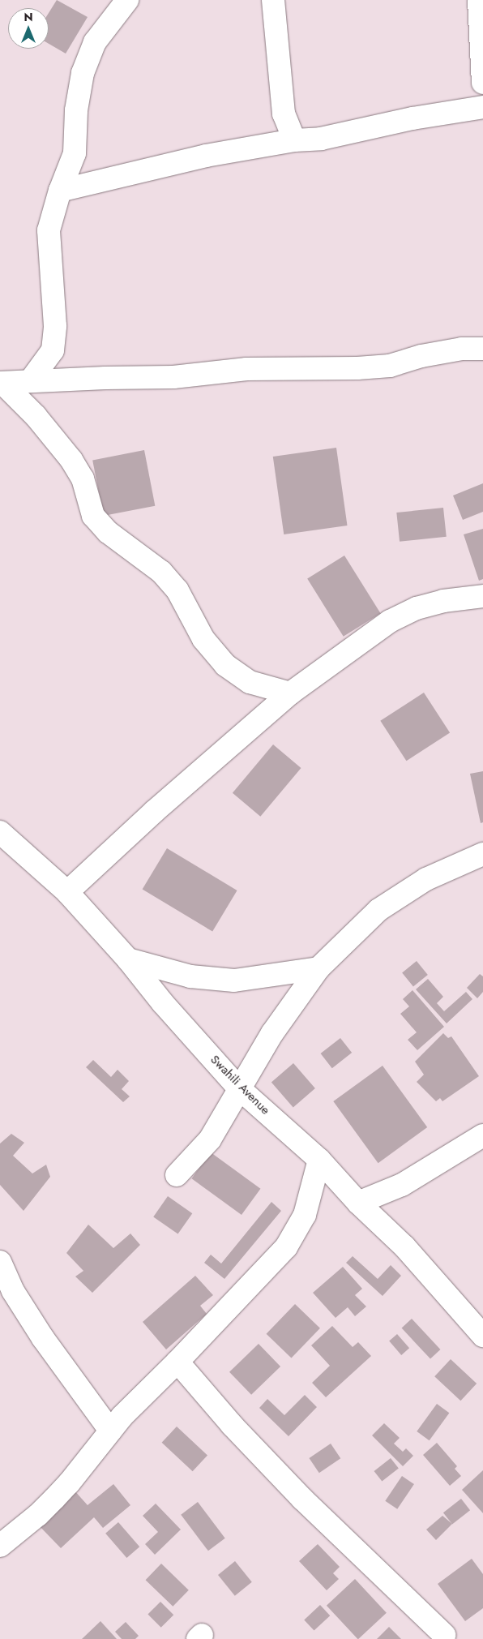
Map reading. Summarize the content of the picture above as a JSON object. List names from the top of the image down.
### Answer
{
  "streets": {
    "street": ["Swahili Avenue"]
  },
  "north": "top"
}
